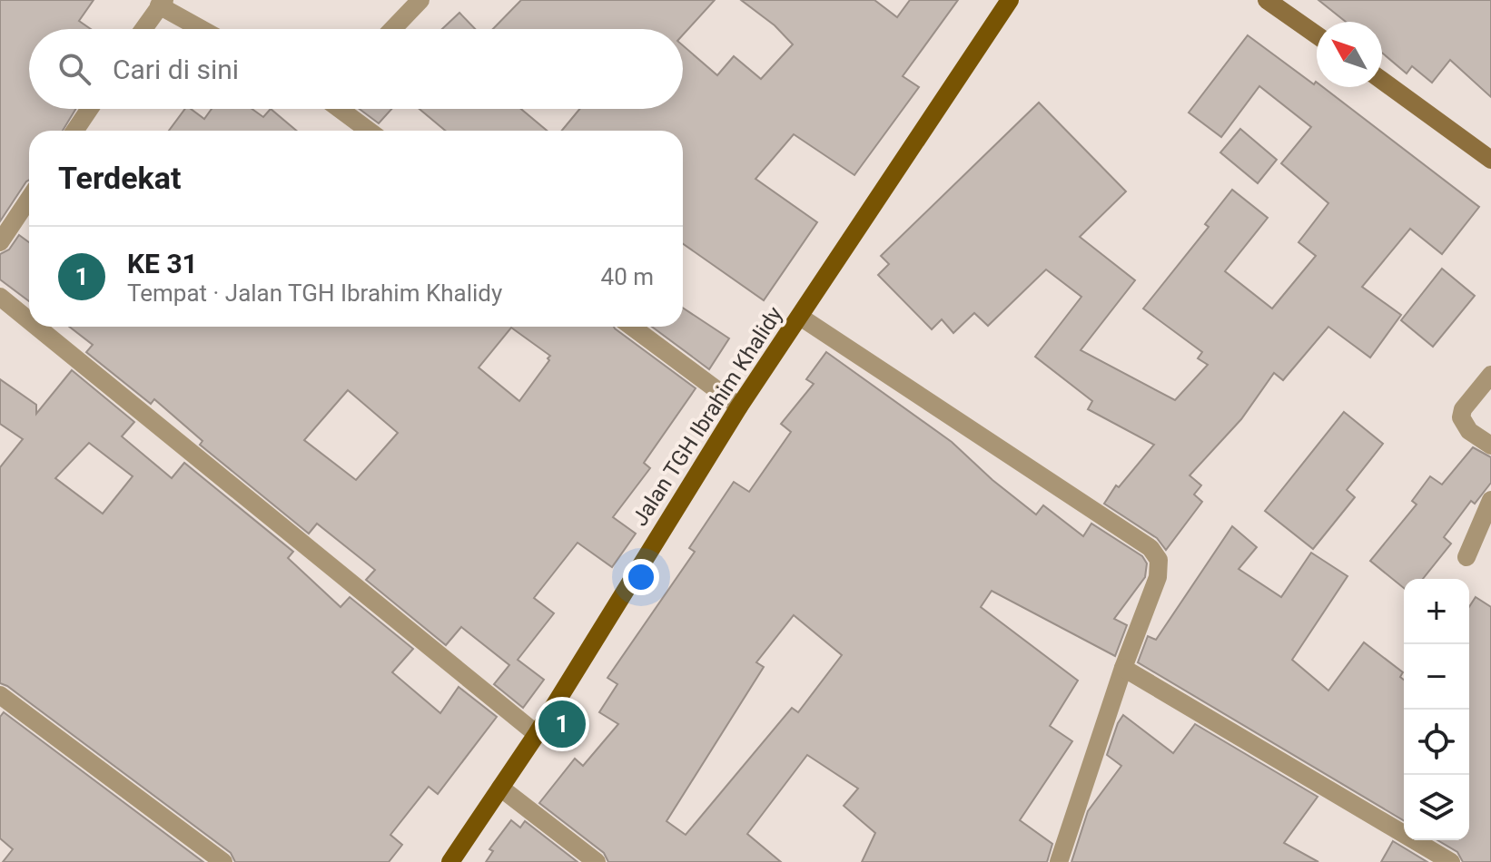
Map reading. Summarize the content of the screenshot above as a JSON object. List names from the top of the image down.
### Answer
{
  "streets": {
    "main road": ["Jalan TGH Ibrahim Khalidy"]
  },
  "north": "top left",
  "page": {
    "search": "Cari di sini",
    "heading": "Terdekat",
    "list": [
      {
        "mark": "1",
        "name": "KE 31",
        "note": "Tempat · Jalan TGH Ibrahim Khalidy",
        "value": "40 m"
      }
    ],
    "map_buttons": ["+", "−"],
    "pins": "1"
  }
}
